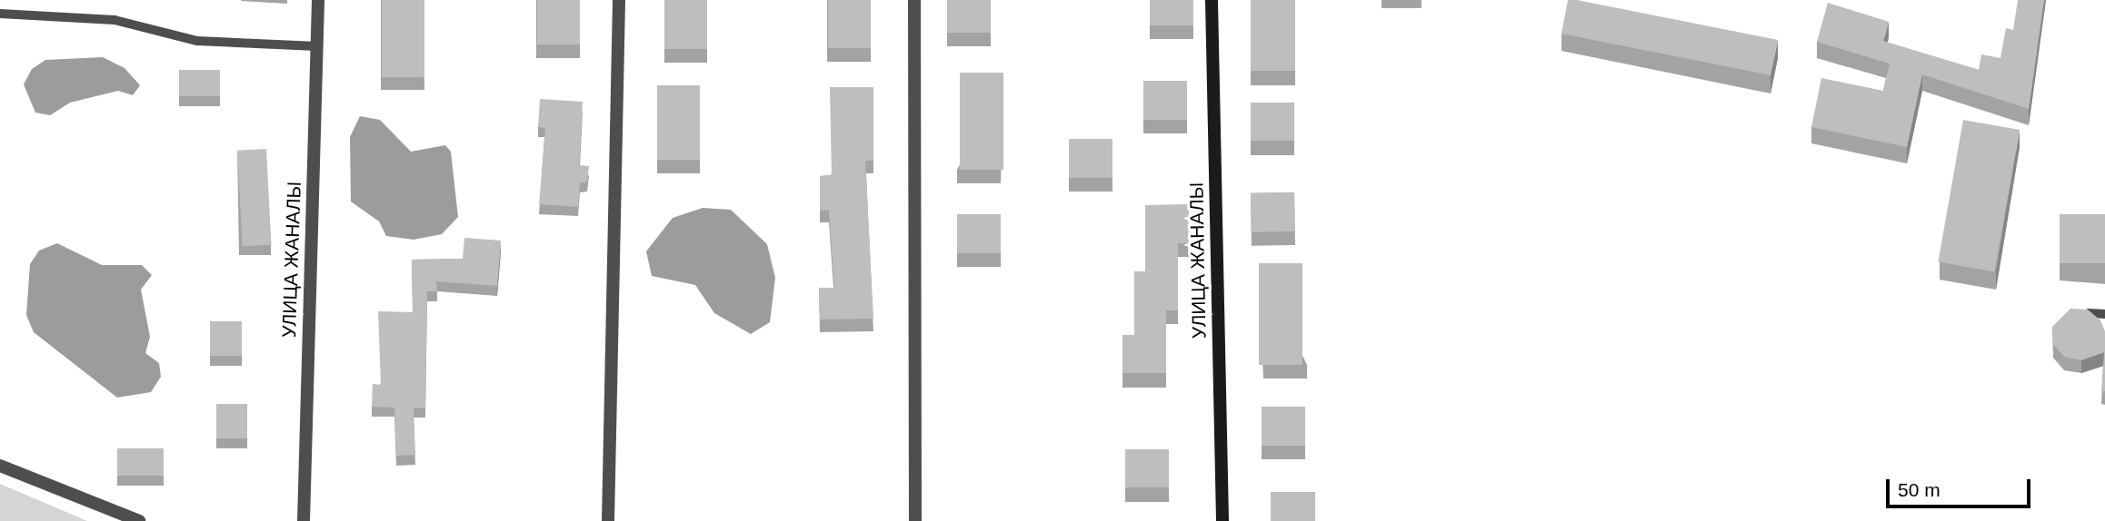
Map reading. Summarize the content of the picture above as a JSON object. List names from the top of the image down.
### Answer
{
  "streets": {
    "street": ["УЛИЦА ЖАНАЛЫ"]
  },
  "scale_bar": "50 m"
}
